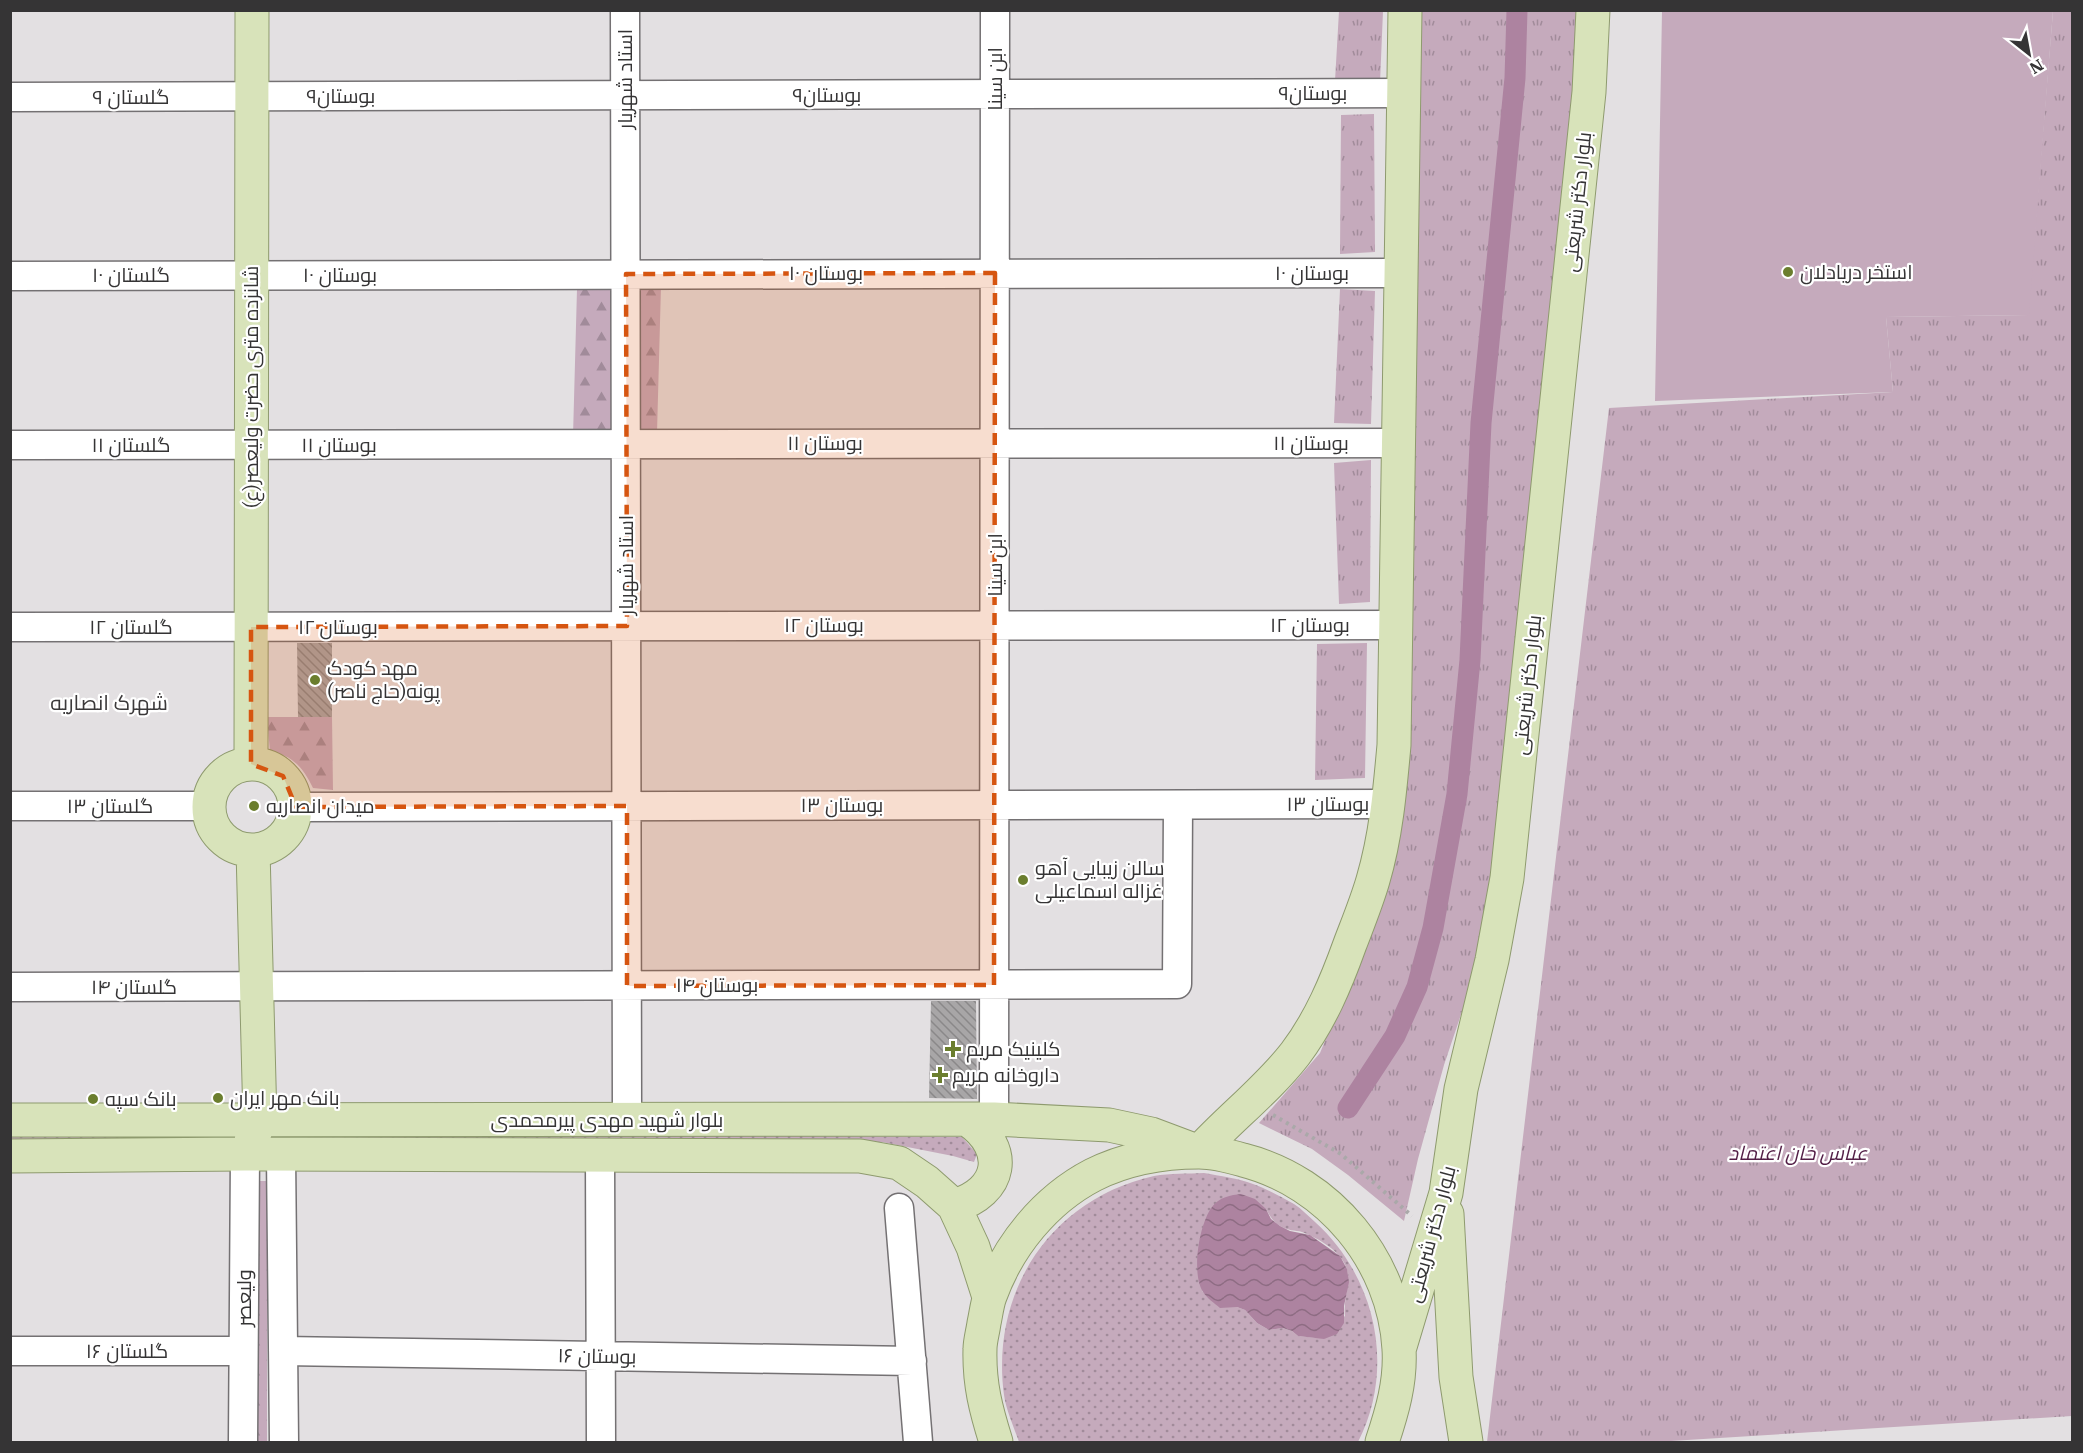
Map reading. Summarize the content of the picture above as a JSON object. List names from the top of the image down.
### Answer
{
  "streets": {
    "main road": ["بلوار دکتر شریعتی", "شانزده متری حضرت ولیعصر(ع)", "بلوار شهید مهدی پیرمحمدی"],
    "street": [
      "استاد شهریار",
      "ابن سینا",
      "بوستان۹",
      "گلستان ۹",
      "بوستان ۱۰",
      "گلستان ۱۰",
      "بوستان ۱۱",
      "گلستان ۱۱",
      "بوستان ۱۲",
      "گلستان ۱۲",
      "بوستان ۱۳",
      "گلستان ۱۳",
      "بوستان ۱۴",
      "گلستان ۱۴",
      "ولیعصر",
      "گلستان ۱۶",
      "بوستان ۱۶"
    ]
  },
  "crossings": [
    ["استاد شهریار", "بوستان۹"],
    ["استاد شهریار", "بوستان ۱۰"],
    ["استاد شهریار", "بوستان ۱۱"],
    ["استاد شهریار", "بوستان ۱۲"],
    ["استاد شهریار", "بوستان ۱۳"],
    ["استاد شهریار", "بوستان ۱۴"],
    ["استاد شهریار", "بلوار شهید مهدی پیرمحمدی"],
    ["ابن سینا", "بوستان۹"],
    ["ابن سینا", "بوستان ۱۰"],
    ["ابن سینا", "بوستان ۱۱"],
    ["ابن سینا", "بوستان ۱۲"],
    ["ابن سینا", "بوستان ۱۳"],
    ["ابن سینا", "بوستان ۱۴"],
    ["ابن سینا", "بلوار شهید مهدی پیرمحمدی"],
    ["بوستان۹", "گلستان ۹"],
    ["بوستان۹", "شانزده متری حضرت ولیعصر(ع)"],
    ["گلستان ۹", "شانزده متری حضرت ولیعصر(ع)"],
    ["بوستان ۱۰", "گلستان ۱۰"],
    ["بوستان ۱۰", "شانزده متری حضرت ولیعصر(ع)"],
    ["گلستان ۱۰", "شانزده متری حضرت ولیعصر(ع)"],
    ["شانزده متری حضرت ولیعصر(ع)", "بوستان ۱۱"],
    ["شانزده متری حضرت ولیعصر(ع)", "گلستان ۱۱"],
    ["شانزده متری حضرت ولیعصر(ع)", "بوستان ۱۲"],
    ["شانزده متری حضرت ولیعصر(ع)", "گلستان ۱۲"],
    ["شانزده متری حضرت ولیعصر(ع)", "بوستان ۱۳"],
    ["شانزده متری حضرت ولیعصر(ع)", "گلستان ۱۳"],
    ["بوستان ۱۱", "گلستان ۱۱"],
    ["بوستان ۱۲", "گلستان ۱۲"],
    ["بوستان ۱۳", "گلستان ۱۳"],
    ["بوستان ۱۳", "بوستان ۱۴"],
    ["بوستان ۱۴", "گلستان ۱۴"],
    ["بلوار شهید مهدی پیرمحمدی", "ولیعصر"],
    ["ولیعصر", "گلستان ۱۶"],
    ["ولیعصر", "بوستان ۱۶"]
  ],
  "districts": ["شهرک انصاریه"],
  "parks": ["عباس خان اعتماد"],
  "places": {
    "other": [
      "استخر دریادلان",
      "مهد کودک پونه(حاج ناصر)",
      "میدان انصاریه",
      "سالن زیبایی آهو غزاله اسماعیلی",
      "بانک مهر ایران",
      "بانک سپه"
    ],
    "health": ["کلینیک مریم", "داروخانه مریم"]
  },
  "north": "bottom right"
}
